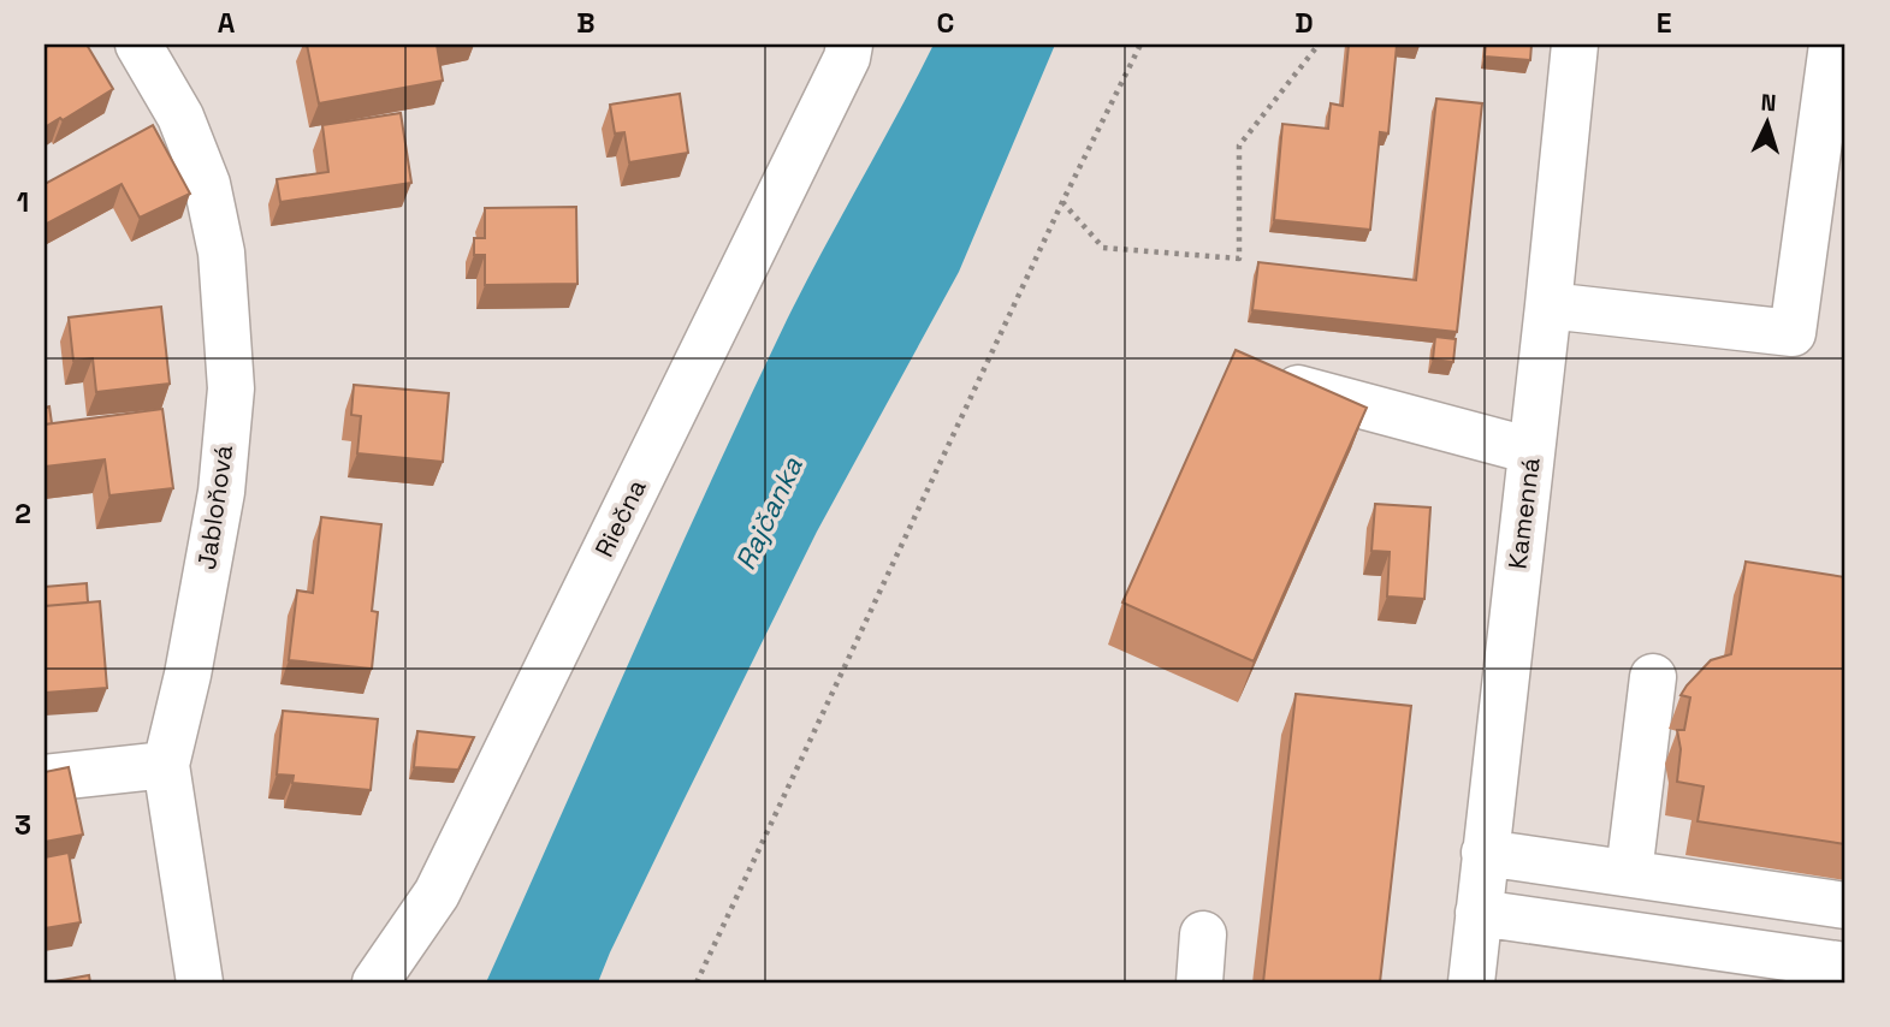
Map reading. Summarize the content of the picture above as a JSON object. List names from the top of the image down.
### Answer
{
  "streets": {
    "street": ["Jabloňová", "Kamenná", "Riečna"]
  },
  "water": ["Rajčanka"],
  "north": "top",
  "grid": {
    "columns": [
      "A",
      "B",
      "C",
      "D",
      "E"
    ],
    "rows": ["1", "2", "3"]
  }
}
